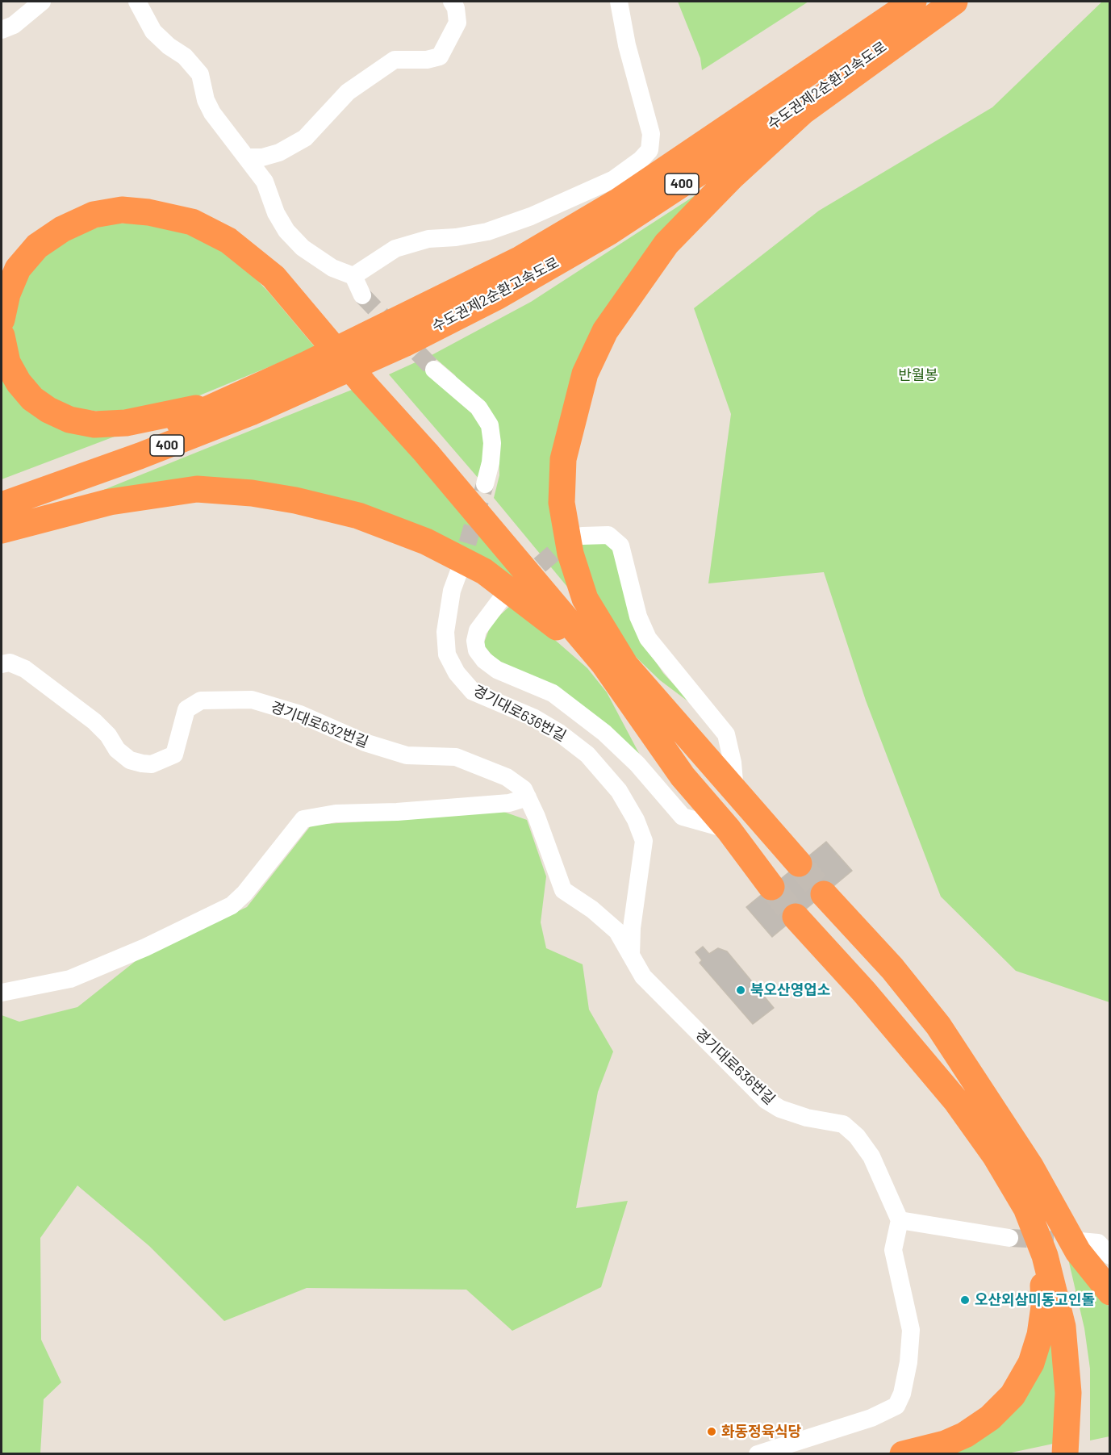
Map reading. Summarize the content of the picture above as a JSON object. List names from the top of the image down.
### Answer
{
  "streets": {
    "highway": ["수도권제2순환고속도로", "400"],
    "street": ["경기대로636번길", "경기대로632번길"]
  },
  "crossings": [
    ["경기대로636번길", "경기대로632번길"]
  ],
  "parks": ["반월봉"],
  "places": ["북오산영업소", "오산외삼미동고인돌", "화동정육식당"]
}
